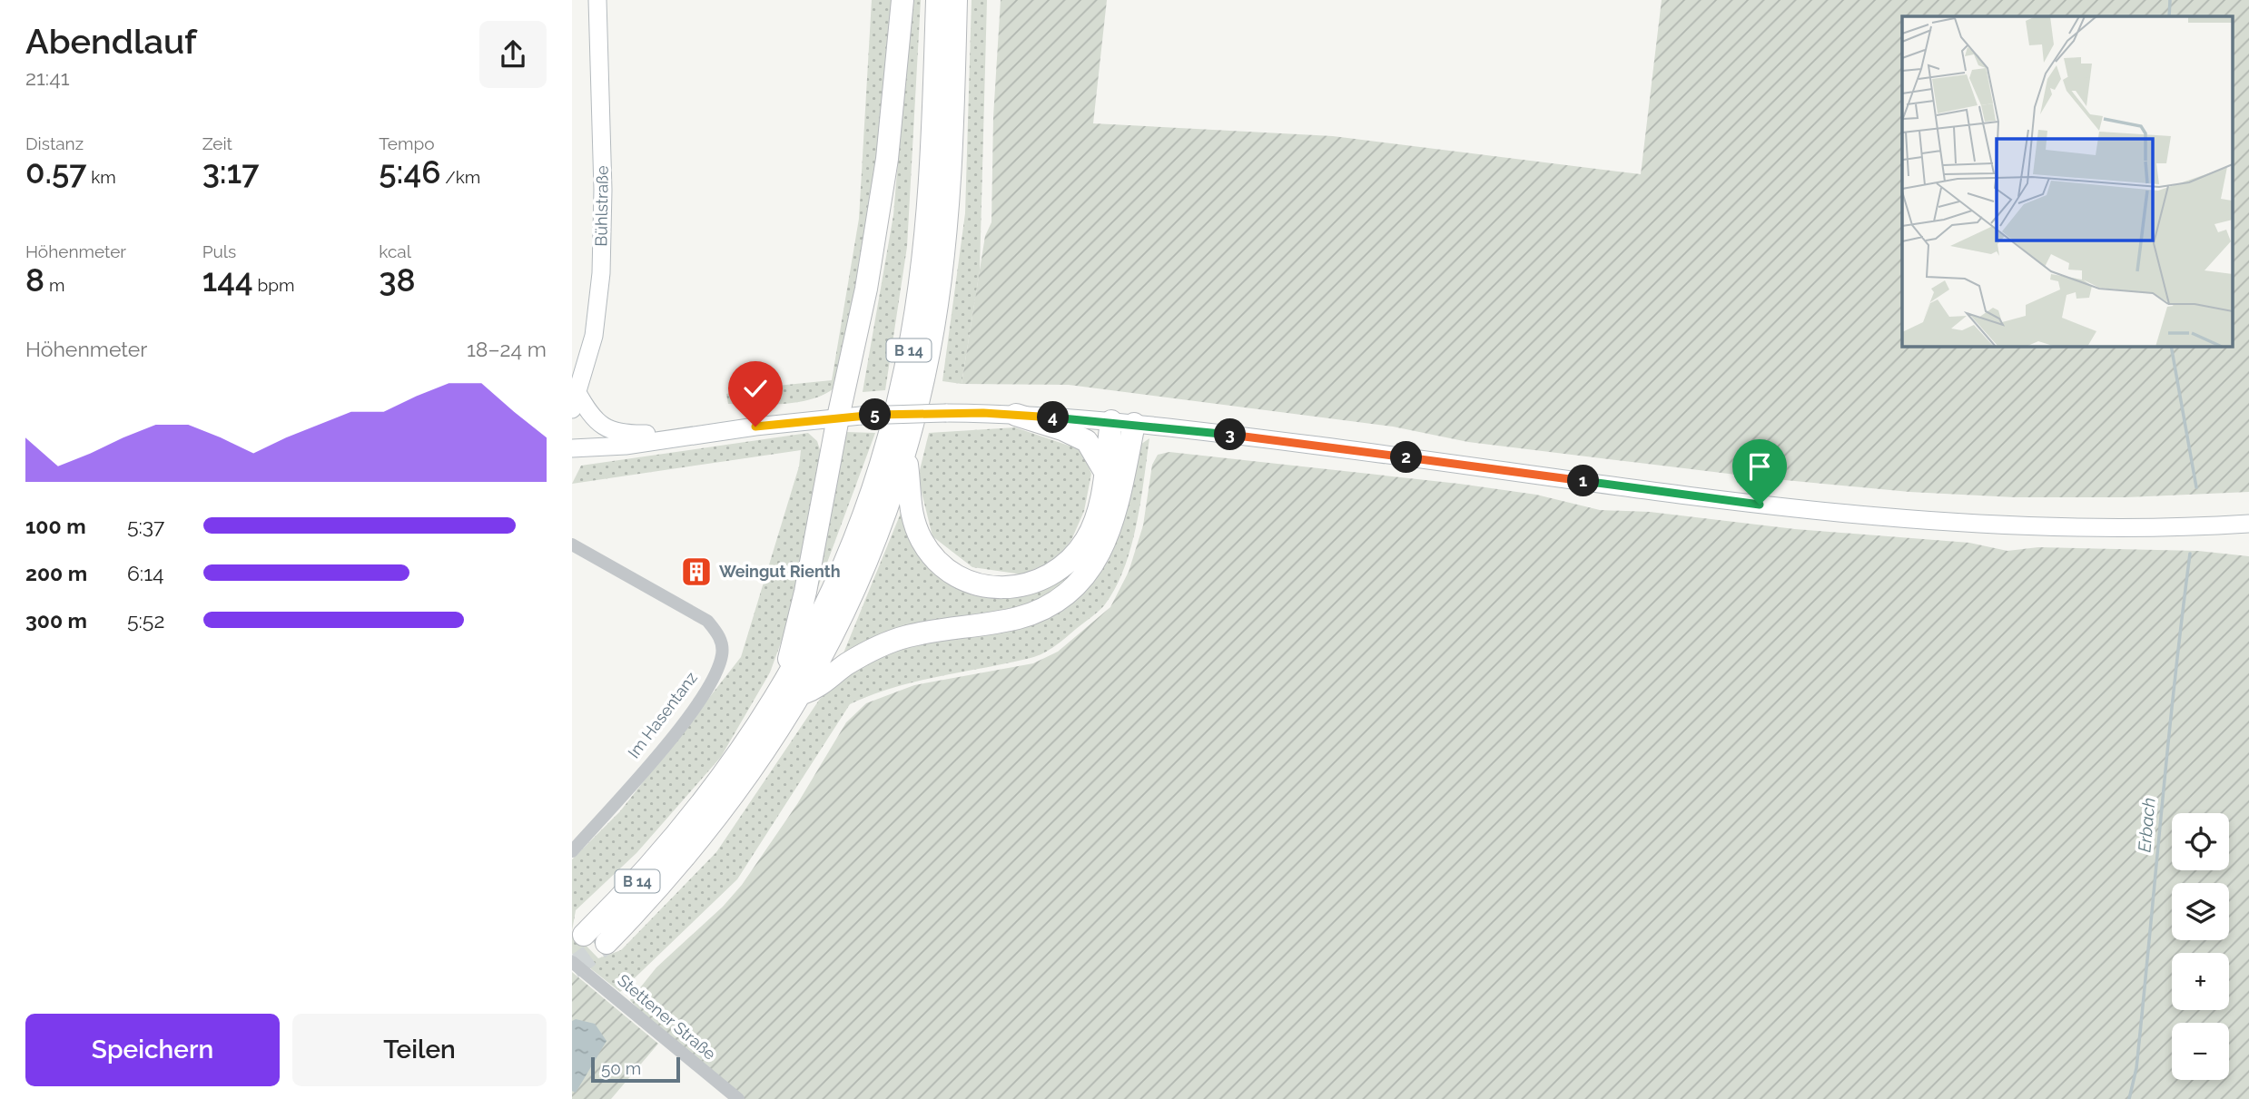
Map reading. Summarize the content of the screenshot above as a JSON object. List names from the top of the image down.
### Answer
{
  "streets": {
    "highway": ["B 14"],
    "main road": ["Bühlstraße"],
    "street": ["Im Hasentanz", "Stettener Straße"]
  },
  "water": ["Erbach"],
  "places": {
    "building": ["Weingut Rienth"]
  },
  "scale_bar": "50 m",
  "page": {
    "heading": ["Abendlauf", "21:41"],
    "stats": [
      ["Distanz", "0.57 km"],
      ["Zeit", "3:17"],
      ["Tempo", "5:46 /km"],
      ["Höhenmeter", "8 m"],
      ["Puls", "144 bpm"],
      ["kcal", "38"]
    ],
    "chart": ["Höhenmeter", "18–24 m"],
    "pins": [
      "5",
      "4",
      "3",
      "2",
      "1"
    ],
    "list": [
      {
        "name": "100 m",
        "note": "5:37"
      },
      {
        "name": "200 m",
        "note": "6:14"
      },
      {
        "name": "300 m",
        "note": "5:52"
      }
    ],
    "map_buttons": ["+", "−"],
    "buttons": ["Speichern", "Teilen"],
    "scale": "50 m"
  }
}
